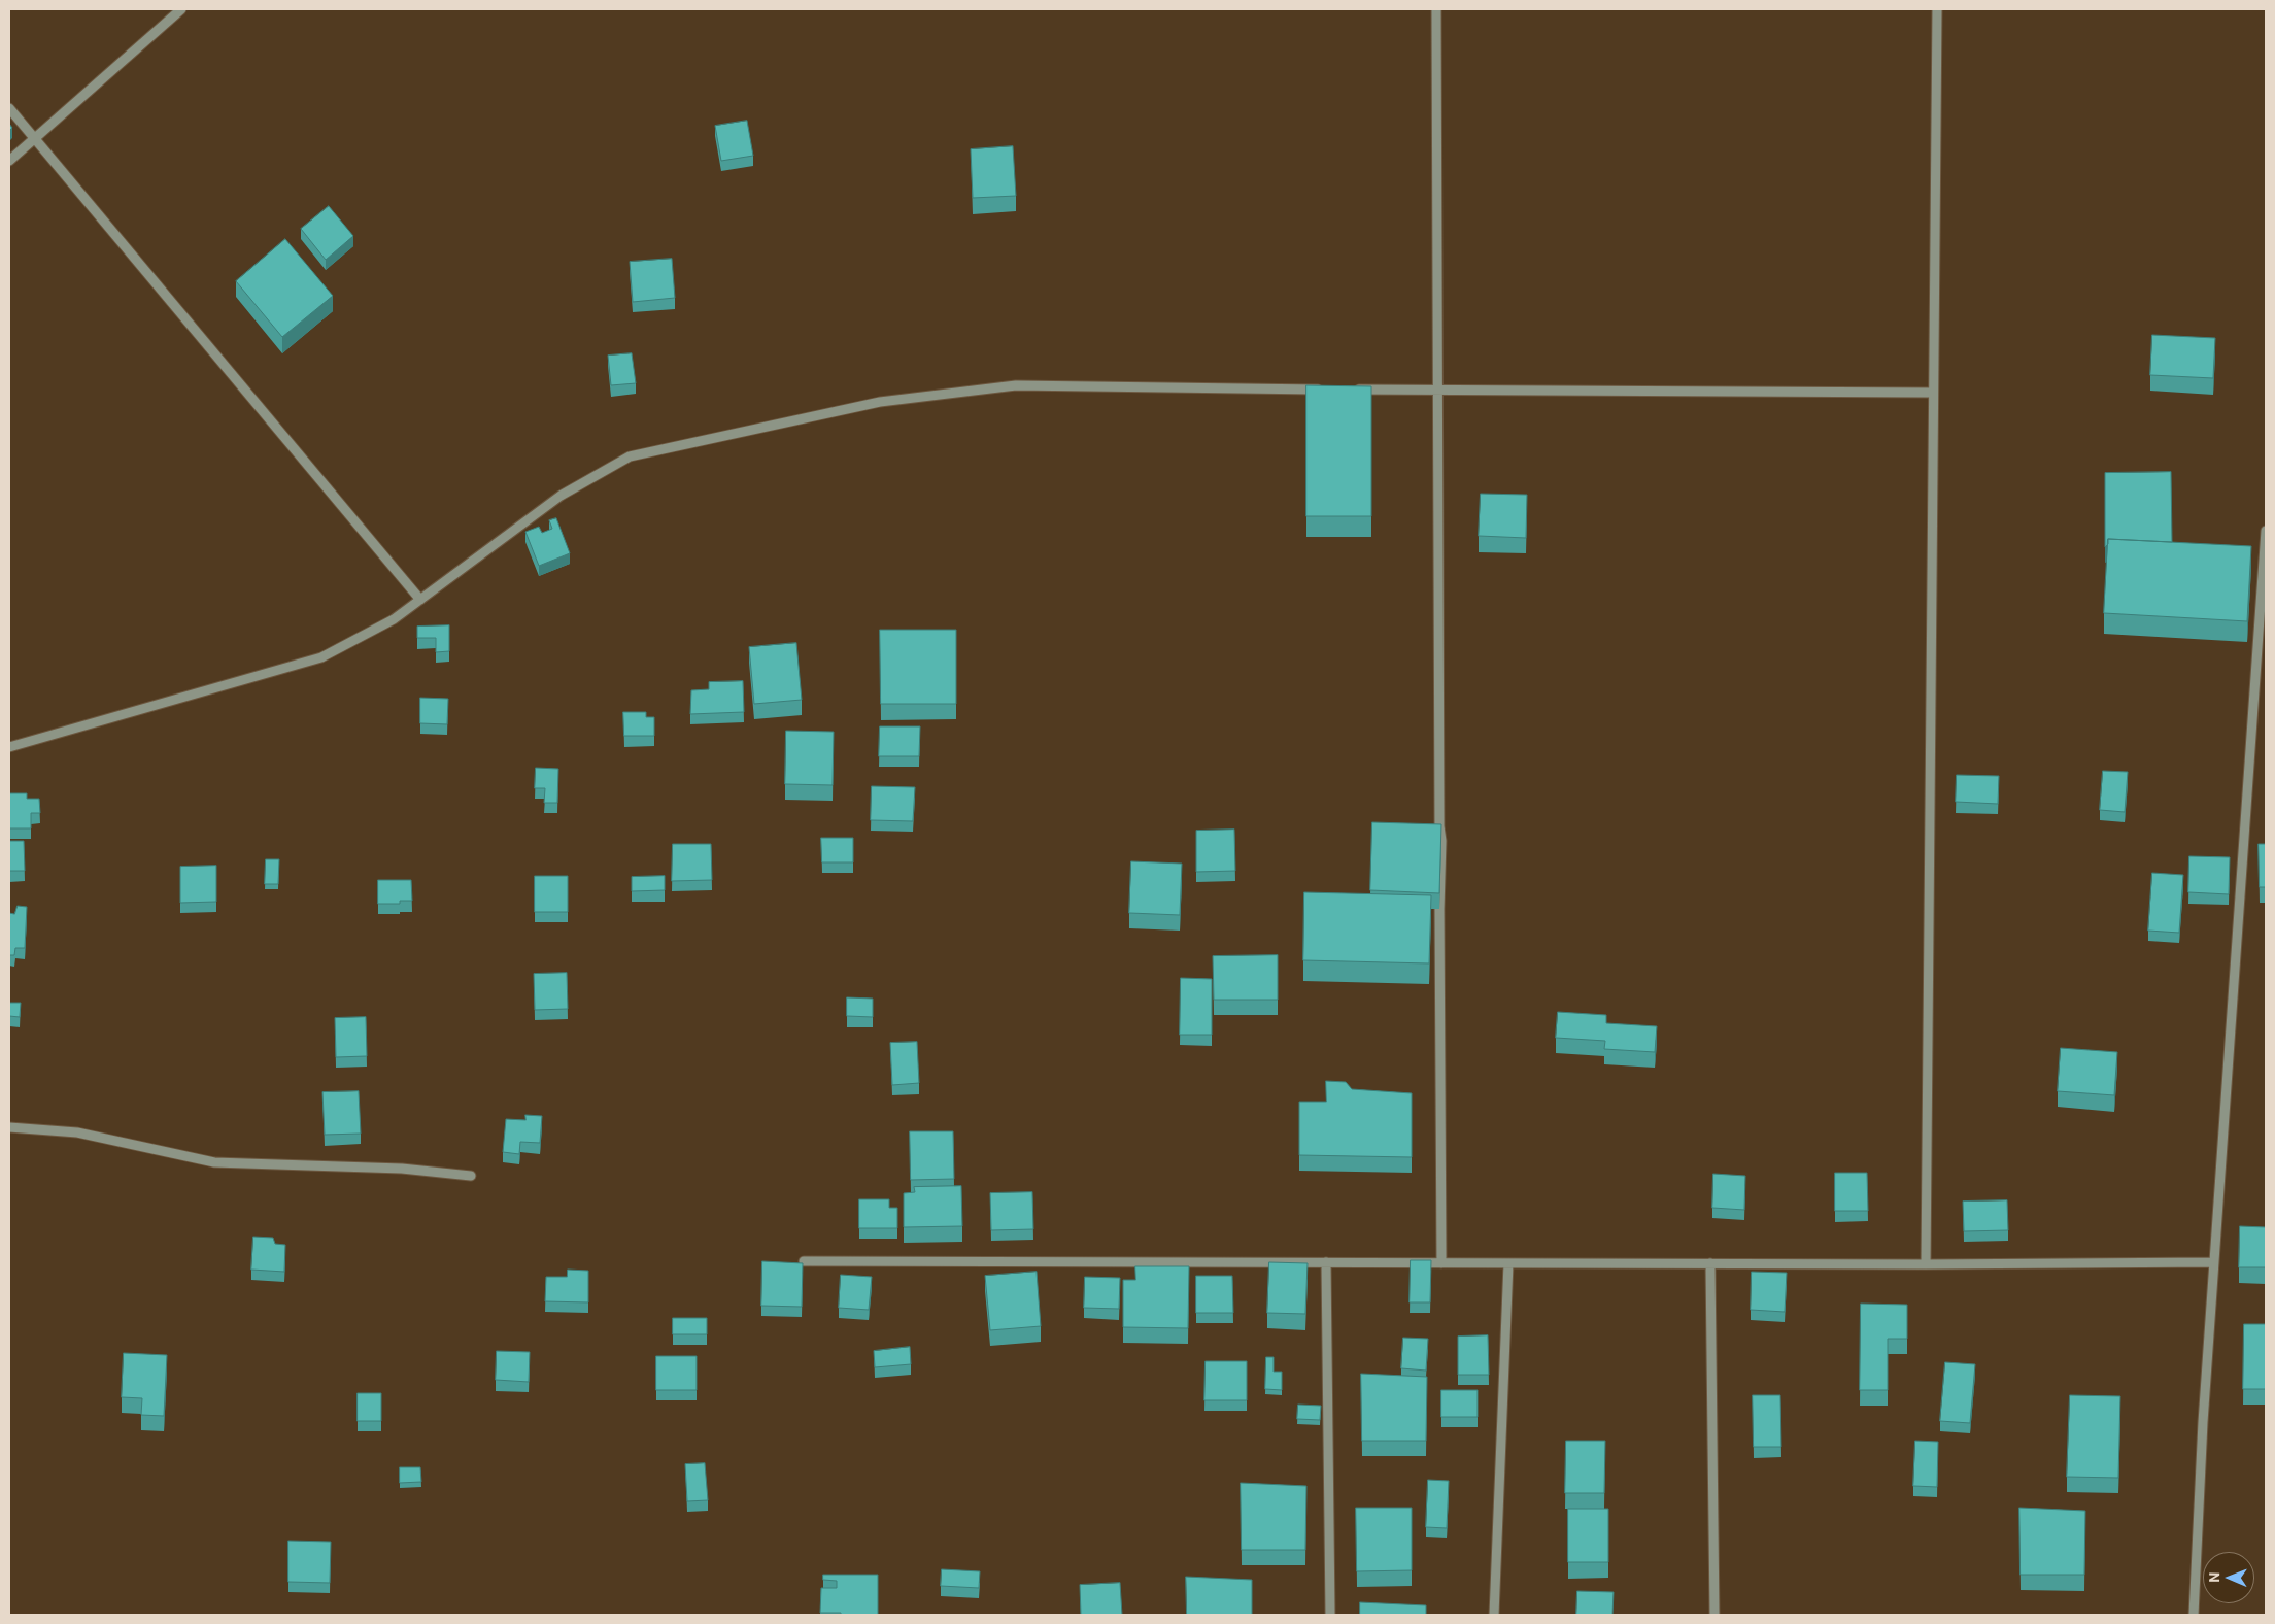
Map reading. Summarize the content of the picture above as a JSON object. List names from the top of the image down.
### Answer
{
  "north": "left"
}
